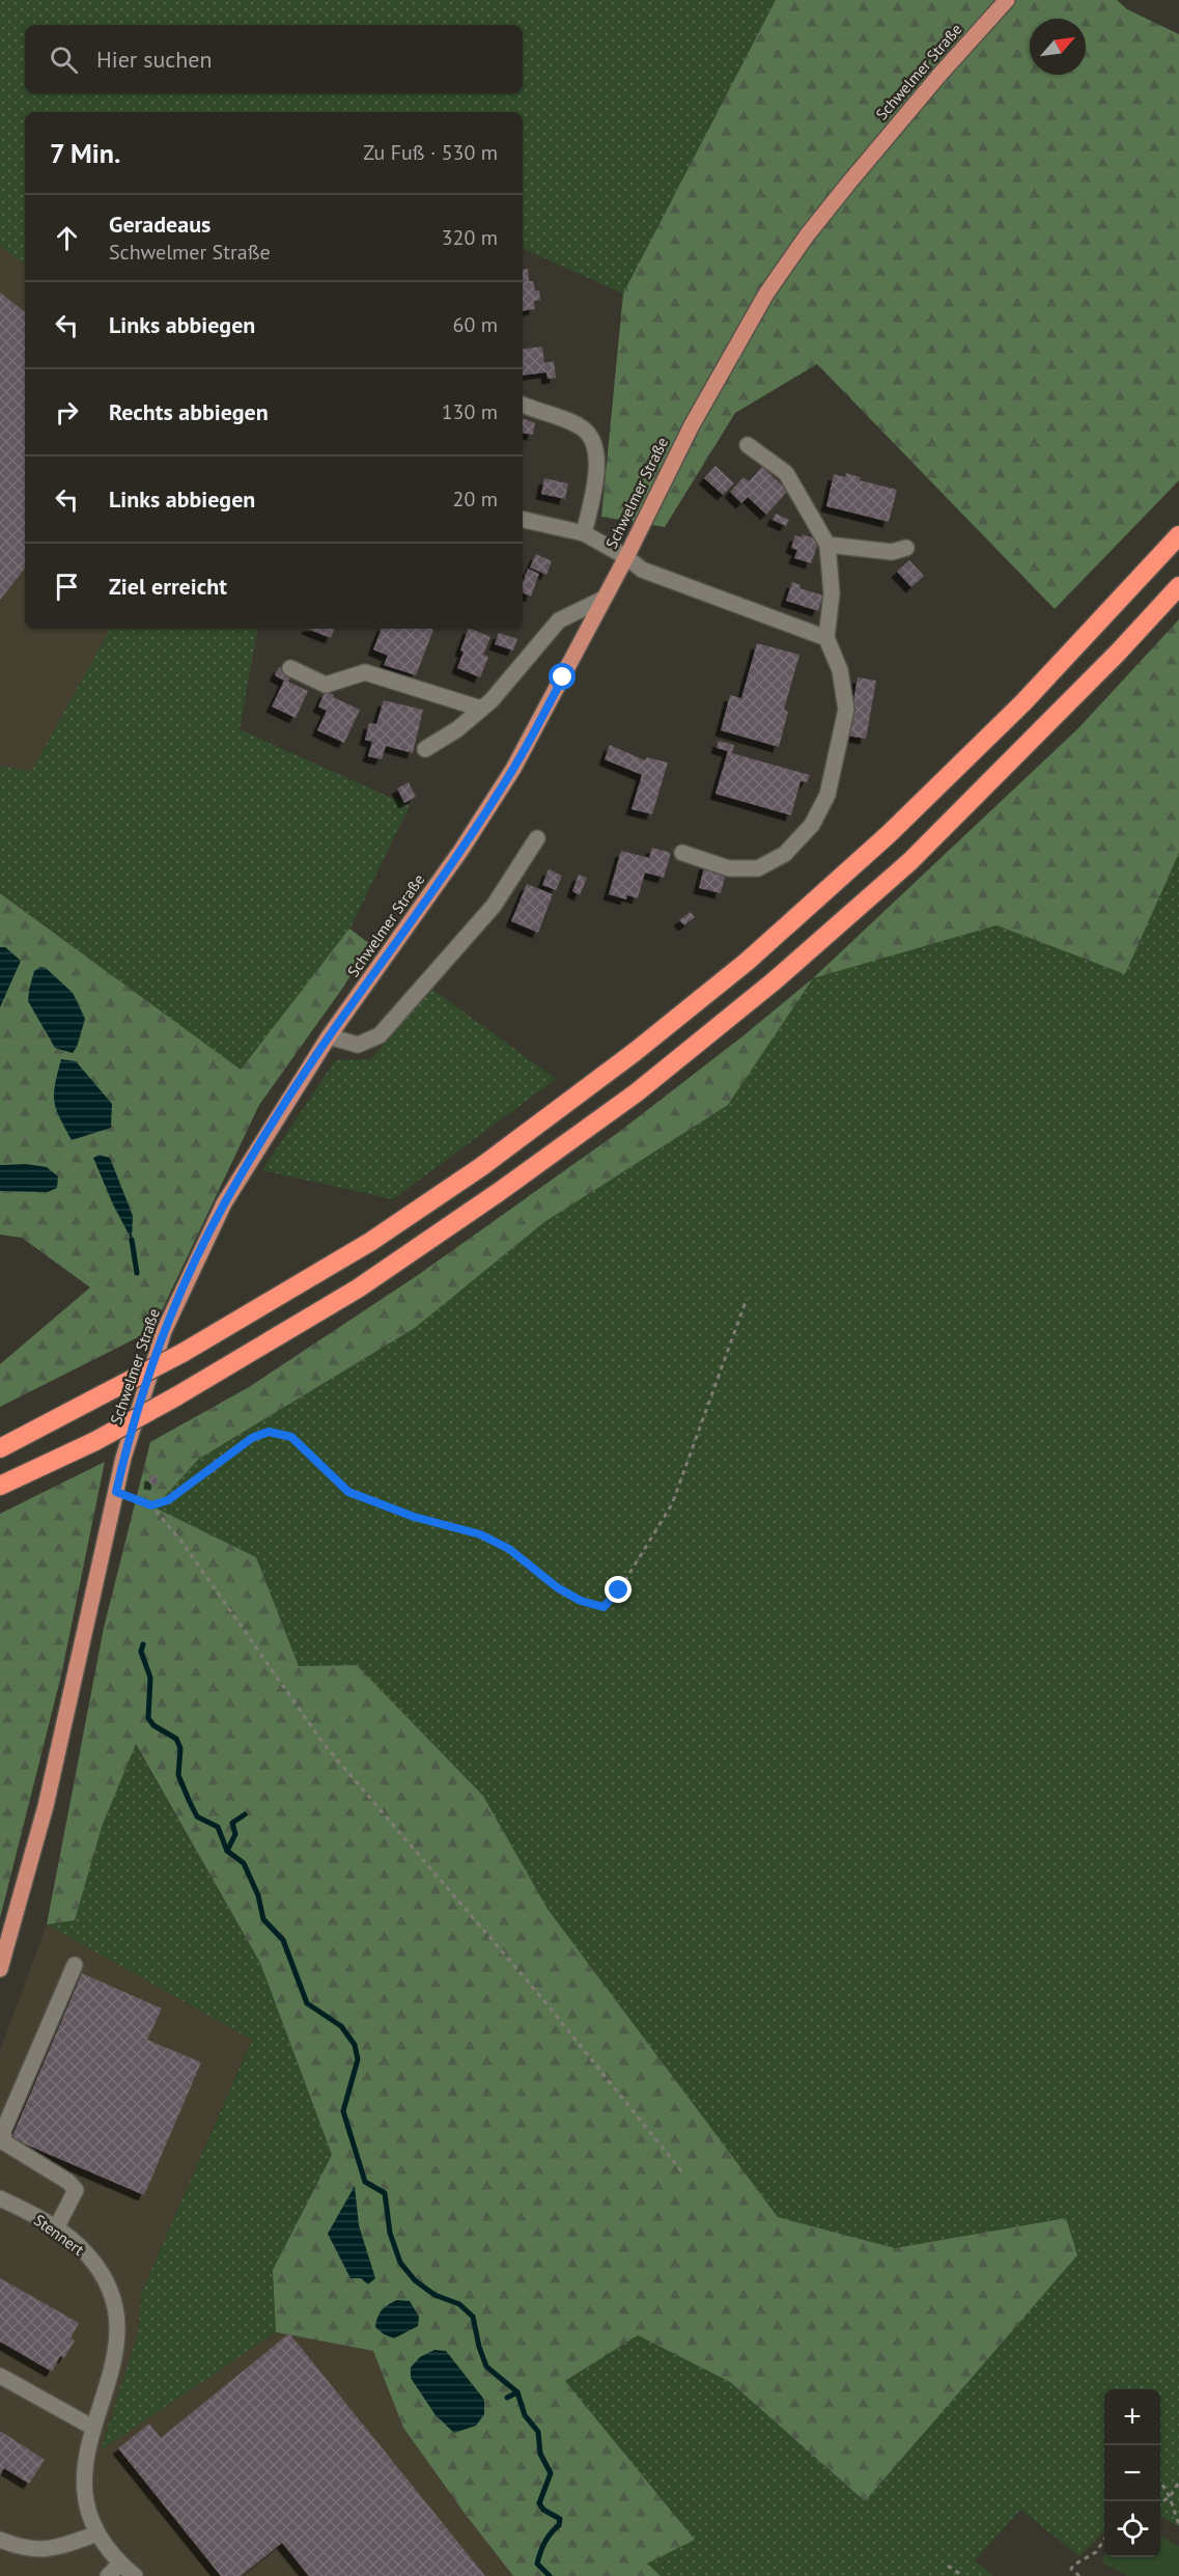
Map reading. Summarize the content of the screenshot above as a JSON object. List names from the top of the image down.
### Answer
{
  "streets": {
    "main road": ["Schwelmer Straße"],
    "street": ["Stennert"]
  },
  "north": "top right",
  "page": {
    "search": "Hier suchen",
    "heading": ["7 Min.", "Zu Fuß · 530 m"],
    "list": [
      ["Geradeaus", "Schwelmer Straße", "320 m"],
      ["Links abbiegen", "60 m"],
      ["Rechts abbiegen", "130 m"],
      ["Links abbiegen", "20 m"],
      "Ziel erreicht"
    ],
    "map_buttons": ["+", "−"]
  }
}
